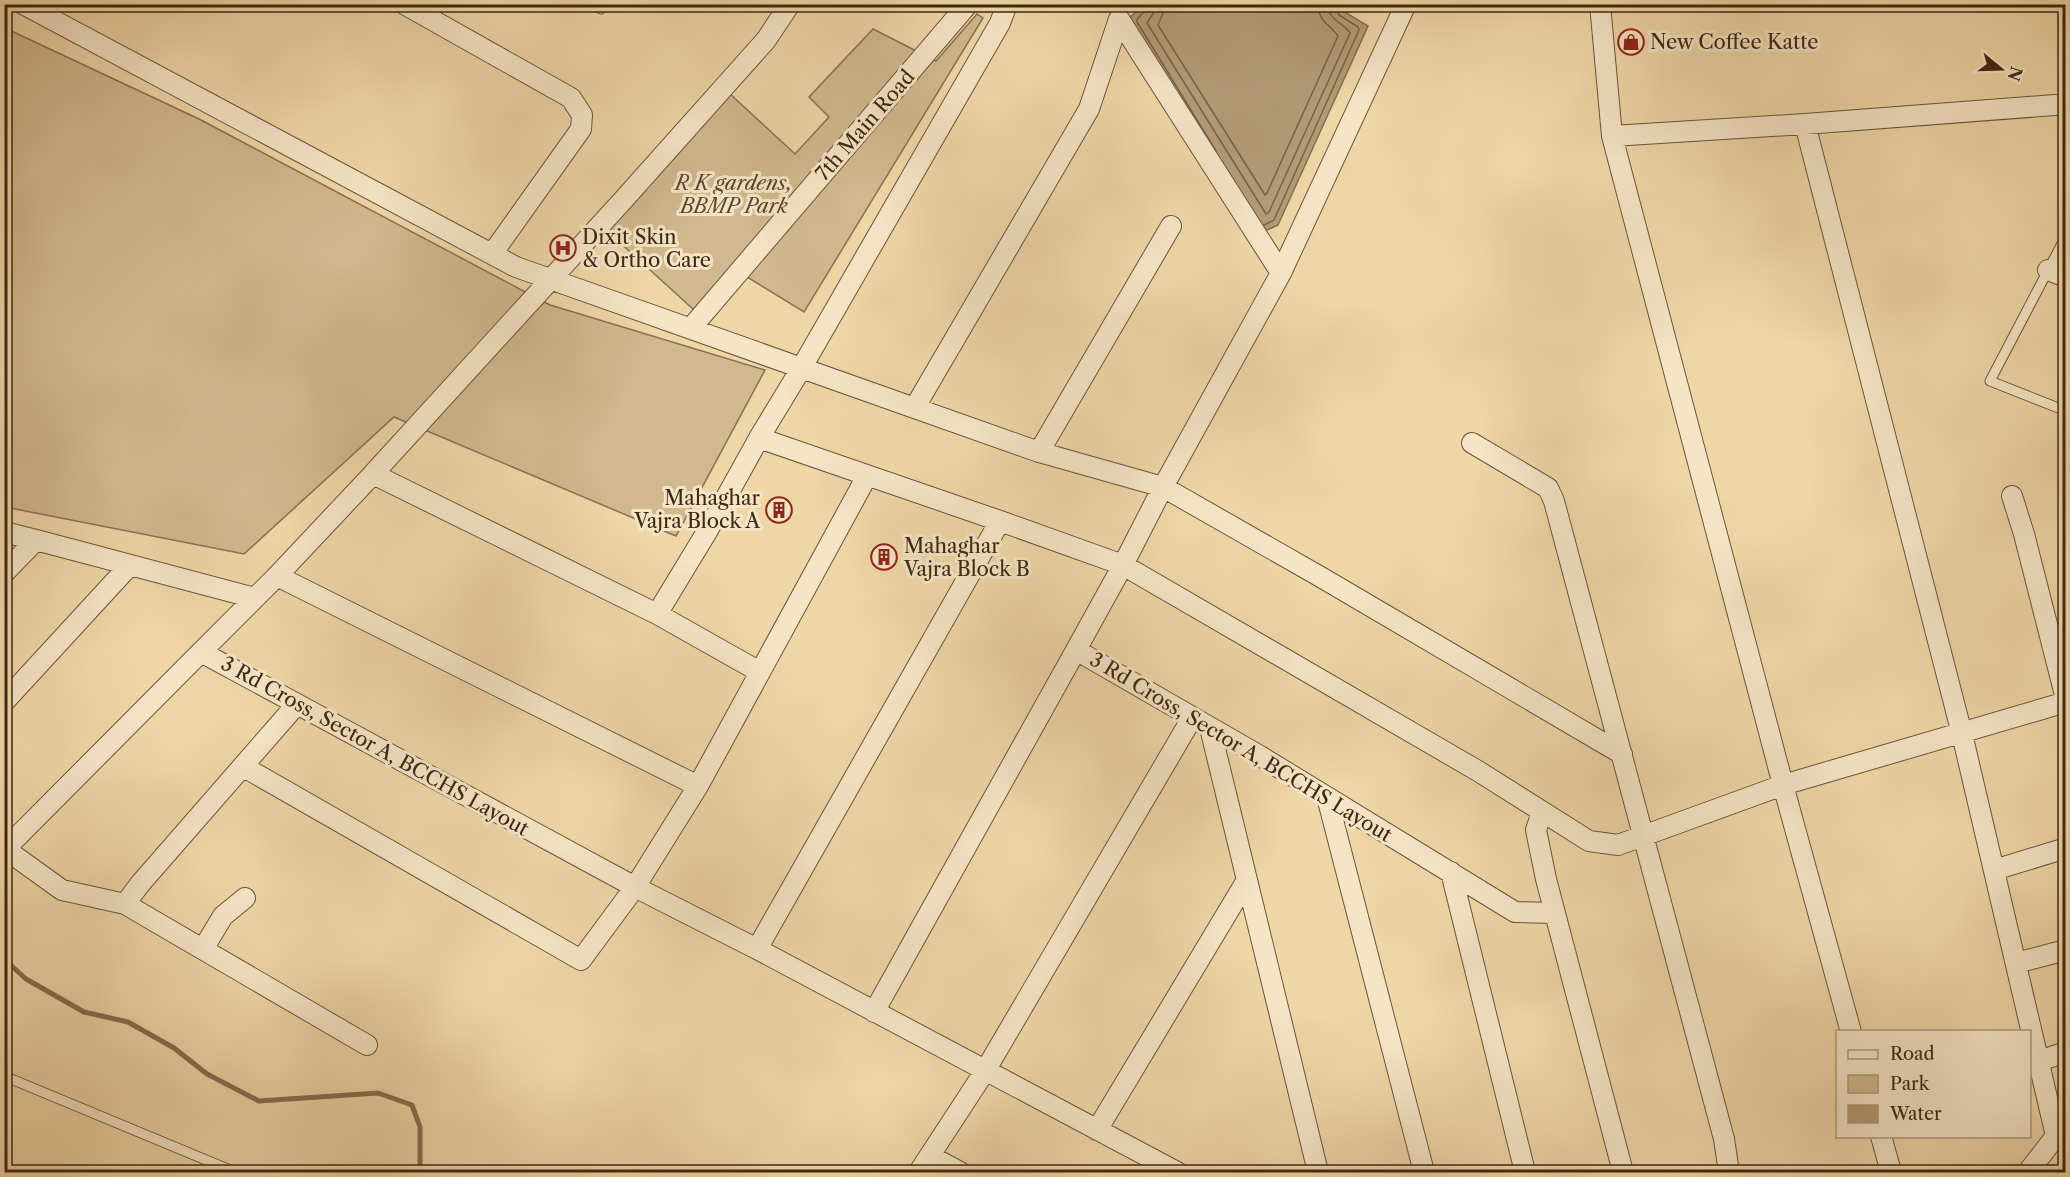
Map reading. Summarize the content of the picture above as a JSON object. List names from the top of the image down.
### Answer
{
  "streets": {
    "street": ["7th Main Road", "3 Rd Cross, Sector A, BCCHS Layout"]
  },
  "parks": ["R K gardens, BBMP Park"],
  "places": {
    "shop": ["New Coffee Katte"],
    "hospital": ["Dixit Skin & Ortho Care"],
    "building": ["Mahaghar Vajra Block A", "Mahaghar Vajra Block B"]
  },
  "legend": ["Road", "Park", "Water"],
  "north": "right"
}
